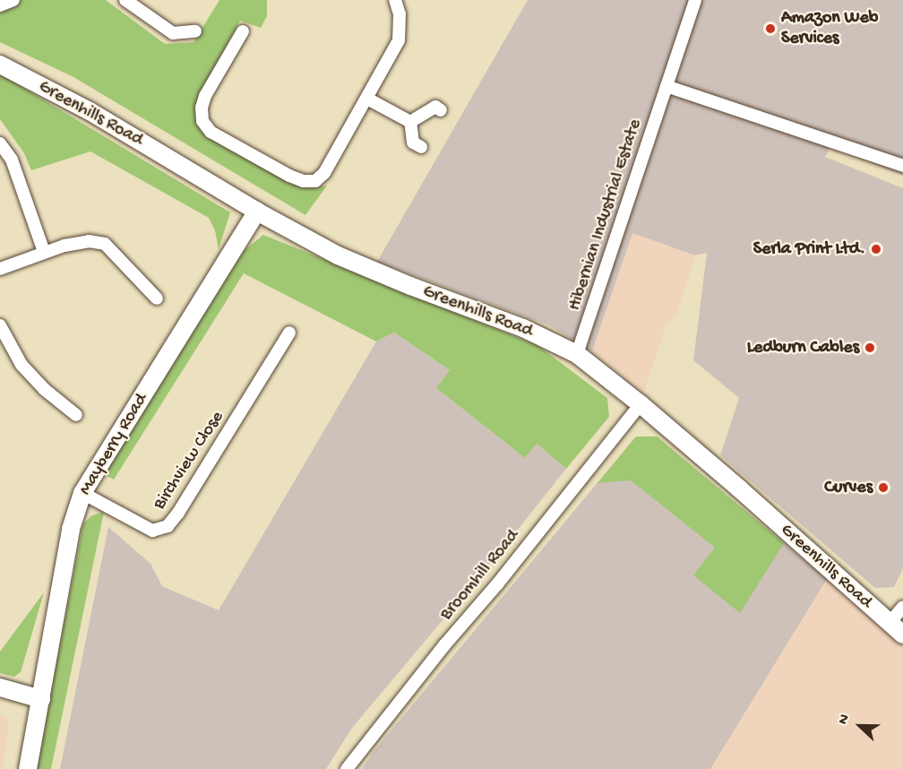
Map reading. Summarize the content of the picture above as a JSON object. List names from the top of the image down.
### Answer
{
  "streets": {
    "main road": ["Greenhills Road", "Mayberry Road"],
    "street": ["Hibernian Industrial Estate", "Birchview Close", "Broomhill Road"]
  },
  "crossings": [
    ["Greenhills Road", "Hibernian Industrial Estate"],
    ["Greenhills Road", "Mayberry Road"],
    ["Greenhills Road", "Broomhill Road"],
    ["Mayberry Road", "Birchview Close"]
  ],
  "places": [
    "Amazon Web Services",
    "Serla Print Ltd.",
    "Ledburn Cables",
    "Curves"
  ],
  "north": "left"
}
